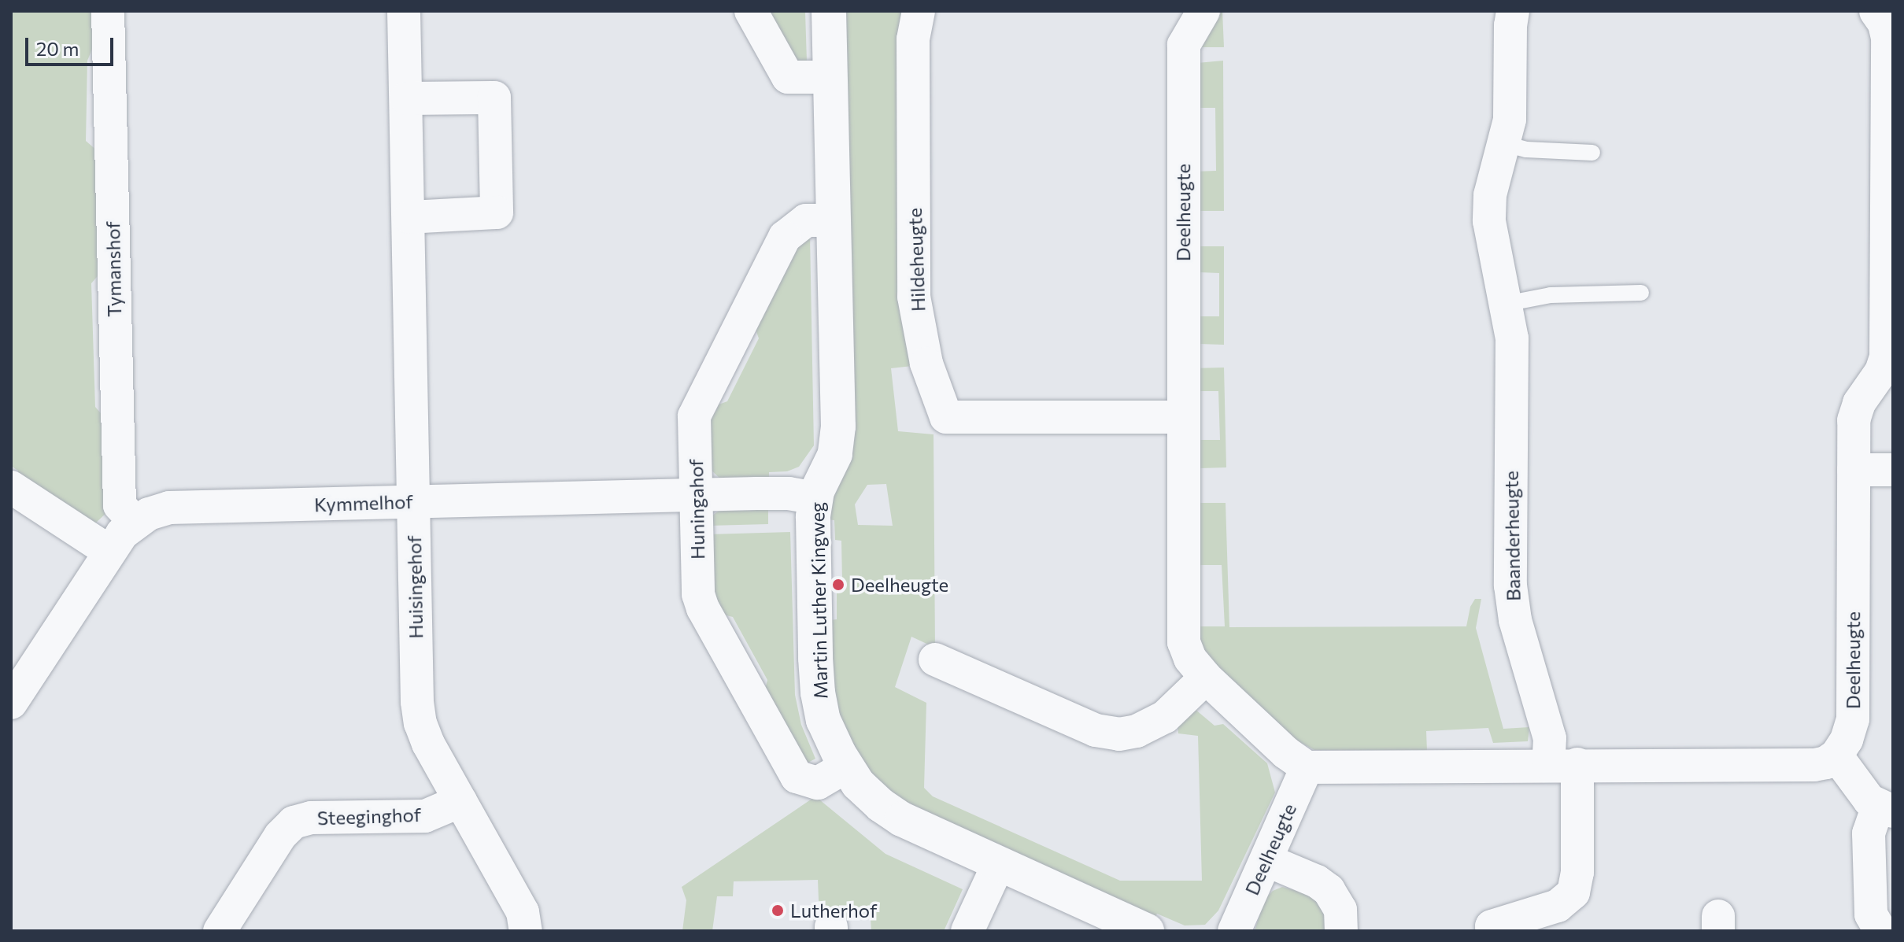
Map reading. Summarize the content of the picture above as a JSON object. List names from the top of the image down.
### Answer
{
  "streets": {
    "street": [
      "Deelheugte",
      "Hildeheugte",
      "Tymanshof",
      "Kymmelhof",
      "Huningahof",
      "Baanderheugte",
      "Huisingehof",
      "Martin Luther Kingweg",
      "Steeginghof"
    ]
  },
  "crossings": [
    ["Deelheugte", "Hildeheugte"],
    ["Tymanshof", "Kymmelhof"],
    ["Kymmelhof", "Huningahof"],
    ["Kymmelhof", "Huisingehof"],
    ["Kymmelhof", "Martin Luther Kingweg"],
    ["Huningahof", "Martin Luther Kingweg"],
    ["Huisingehof", "Steeginghof"]
  ],
  "places": ["Deelheugte", "Lutherhof"],
  "scale_bar": "20 m"
}
